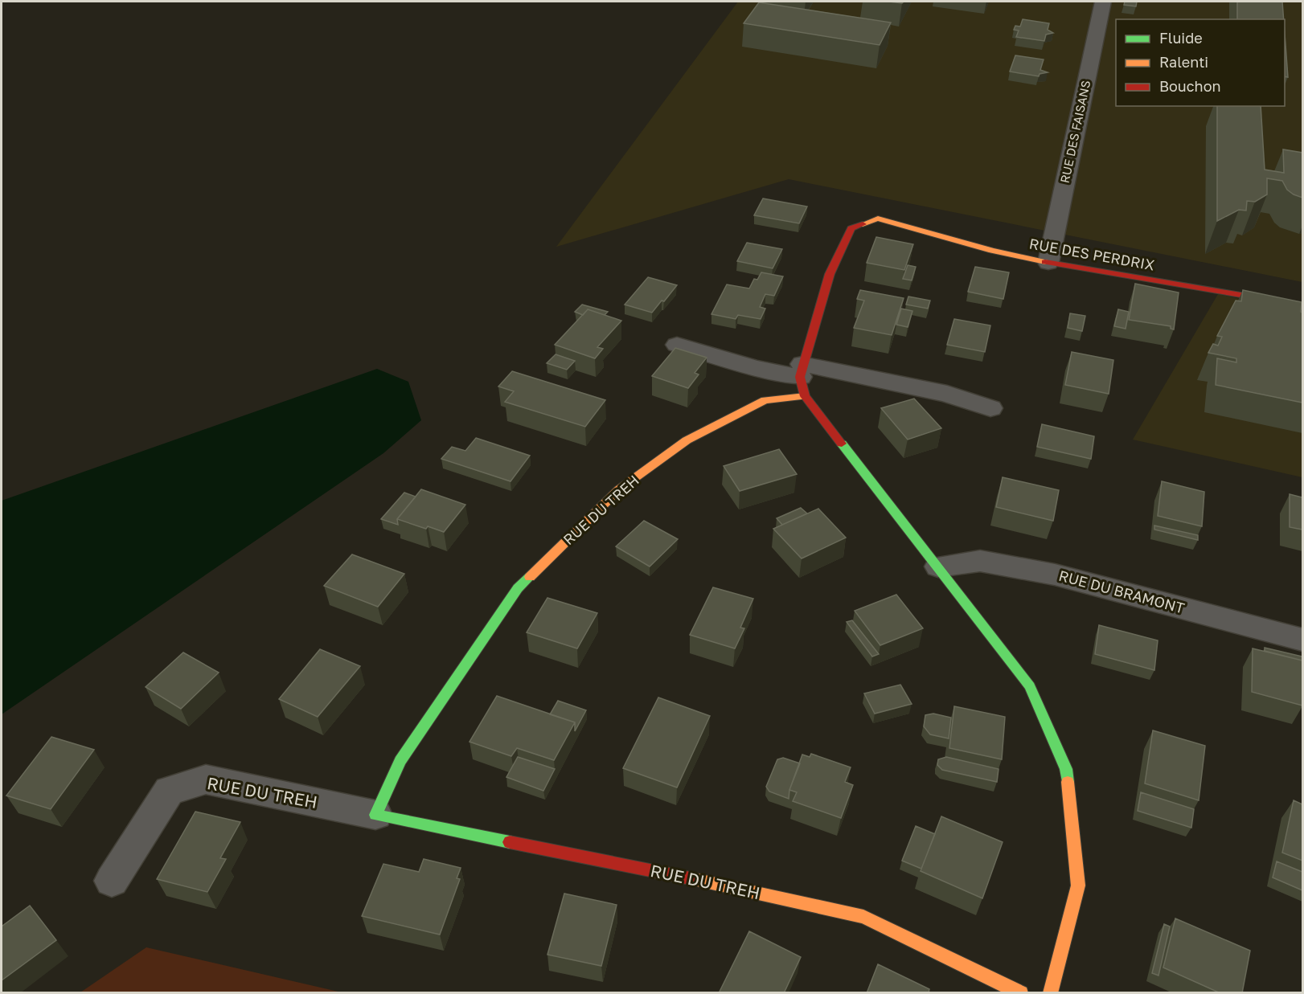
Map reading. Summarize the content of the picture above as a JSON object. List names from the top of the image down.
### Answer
{
  "streets": {
    "street": [
      "RUE DES FAISANS",
      "RUE DES PERDRIX",
      "RUE DU TREH",
      "RUE DU BRAMONT"
    ]
  },
  "crossings": [
    ["RUE DES FAISANS", "RUE DES PERDRIX"],
    ["RUE DES PERDRIX", "RUE DU TREH"]
  ],
  "legend": ["Fluide", "Ralenti", "Bouchon"]
}
